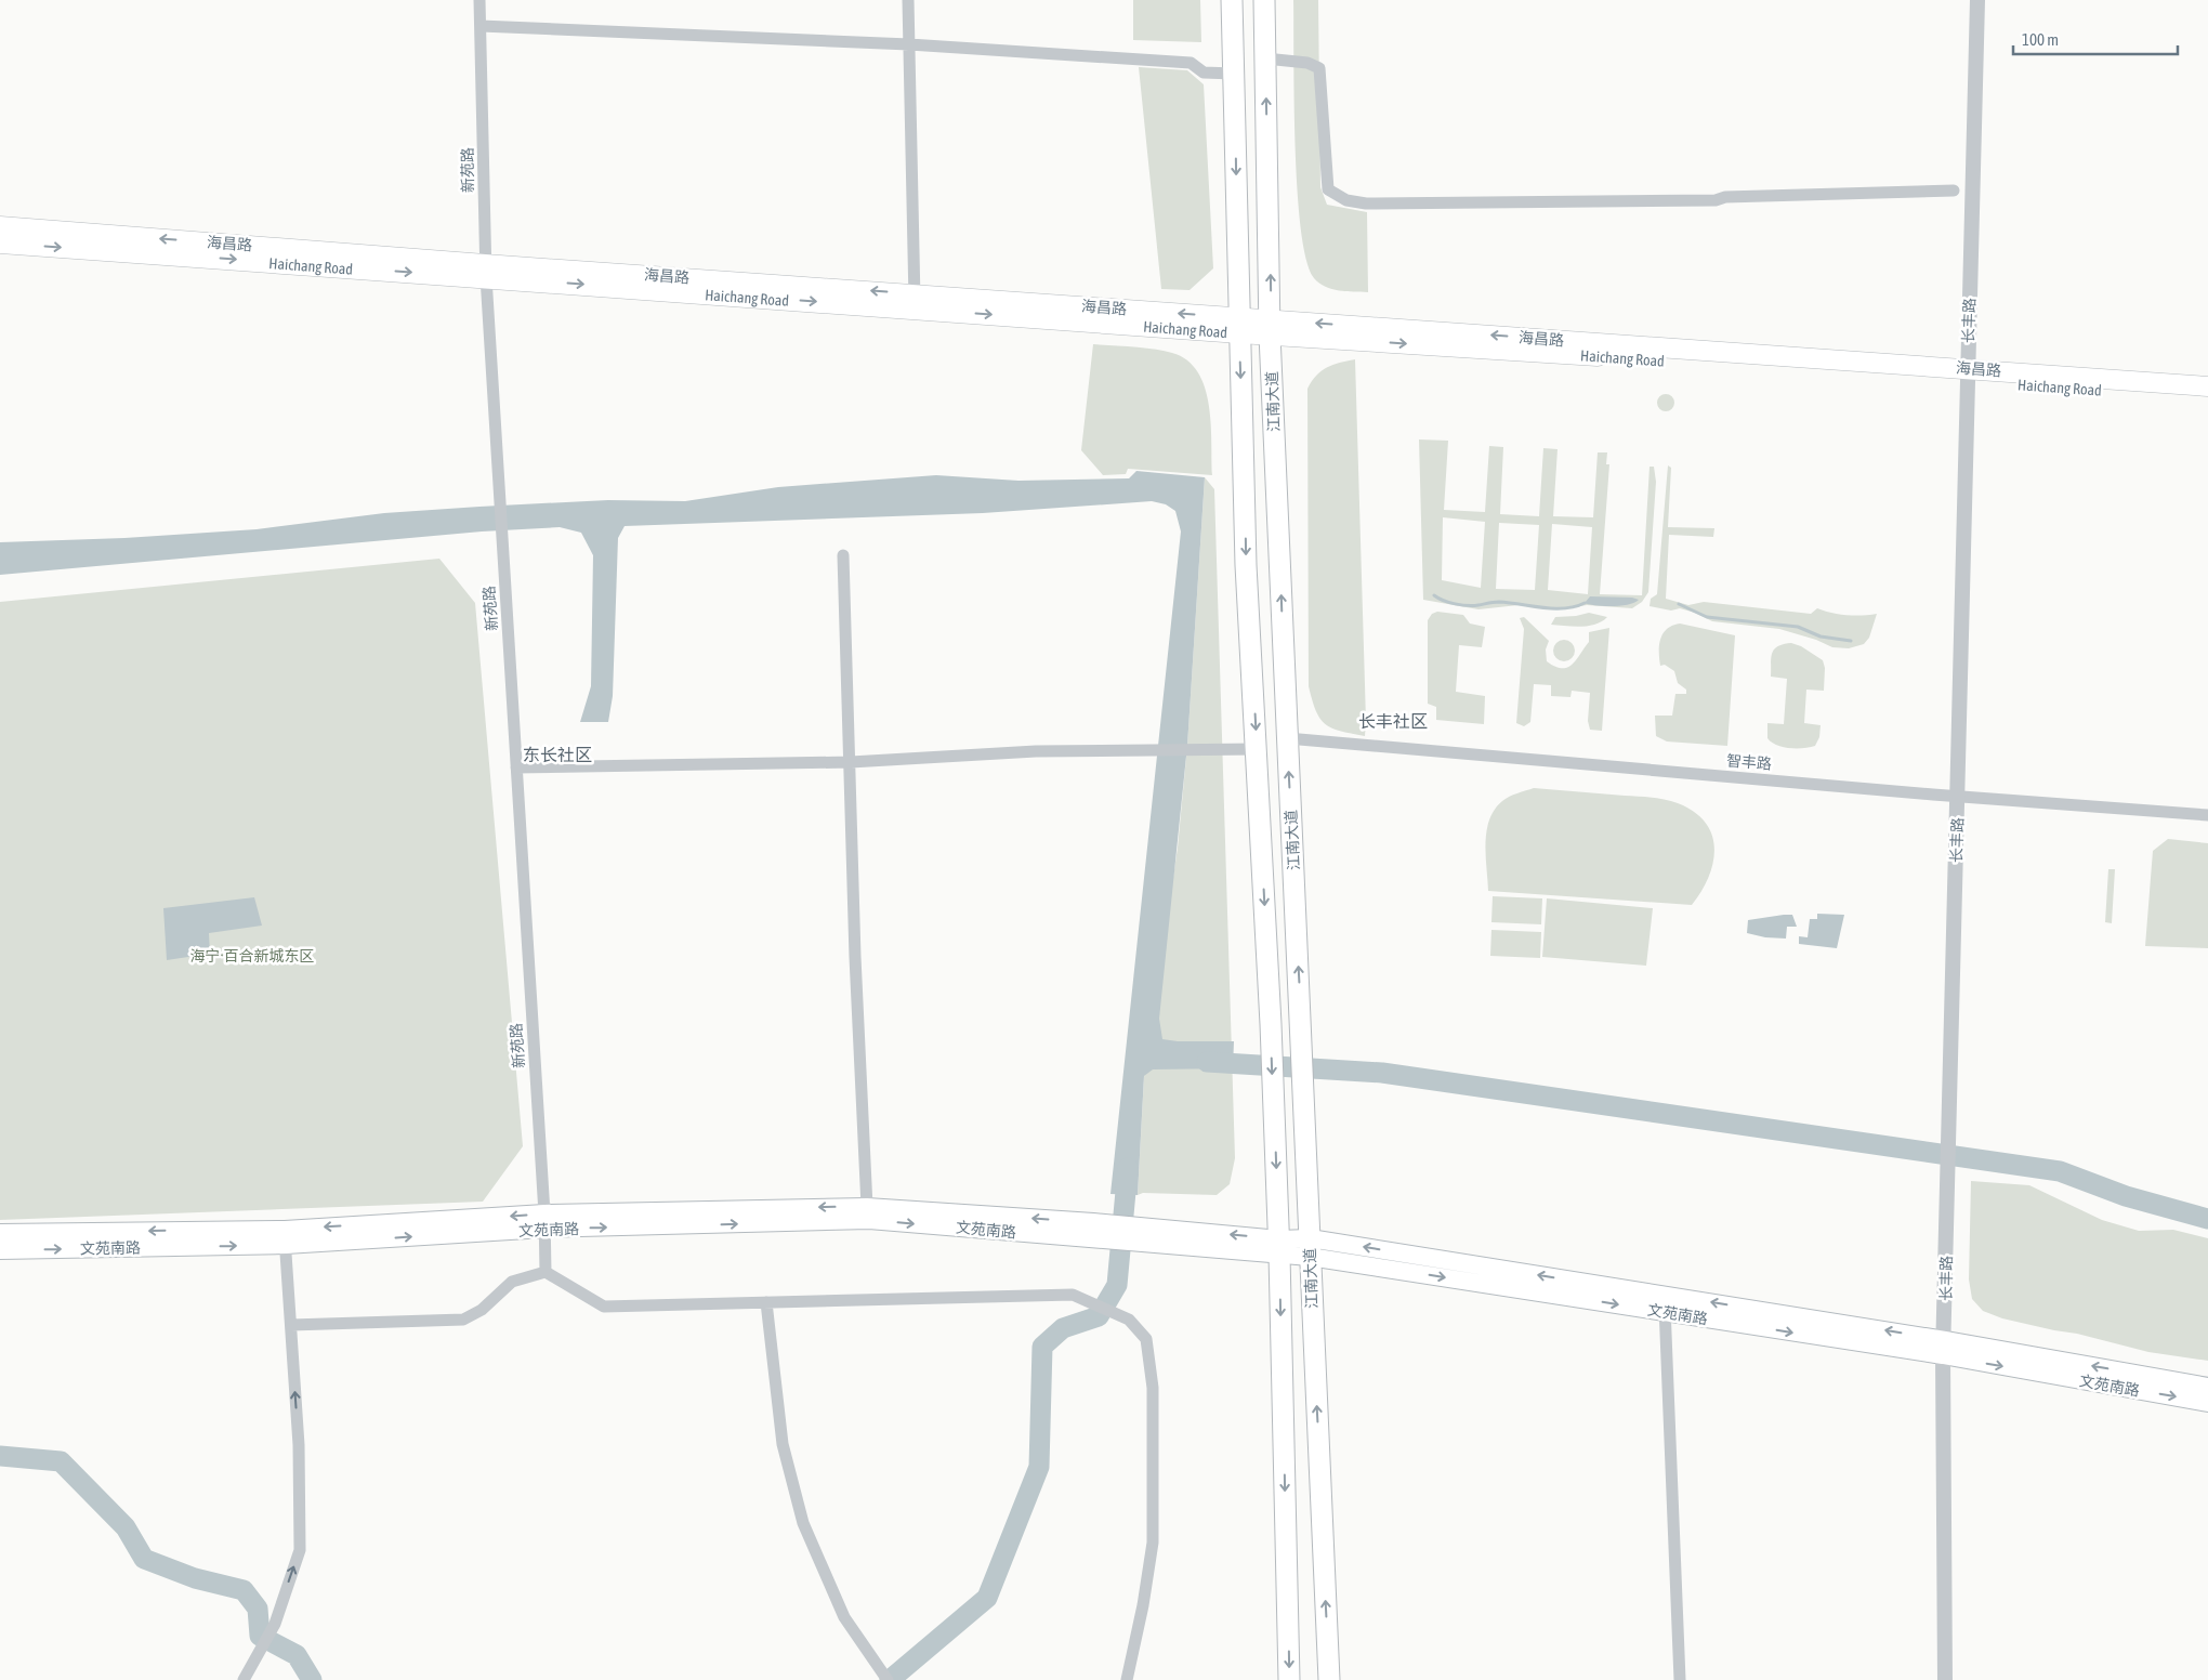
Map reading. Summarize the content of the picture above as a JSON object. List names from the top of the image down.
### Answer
{
  "streets": {
    "highway": ["江南大道"],
    "main road": ["海昌路", "Haichang Road", "文苑南路"],
    "street": ["新苑路", "长丰路", "智丰路"]
  },
  "crossings": [
    ["新苑路", "海昌路"],
    ["新苑路", "Haichang Road"],
    ["新苑路", "文苑南路"],
    ["海昌路", "Haichang Road"],
    ["海昌路", "长丰路"],
    ["海昌路", "江南大道"],
    ["Haichang Road", "长丰路"],
    ["Haichang Road", "江南大道"],
    ["长丰路", "智丰路"],
    ["长丰路", "文苑南路"],
    ["江南大道", "智丰路"],
    ["江南大道", "文苑南路"]
  ],
  "one_way": ["海昌路"],
  "districts": ["长丰社区", "东长社区"],
  "parks": ["海宁·百合新城东区"],
  "scale_bar": "100 m"
}
